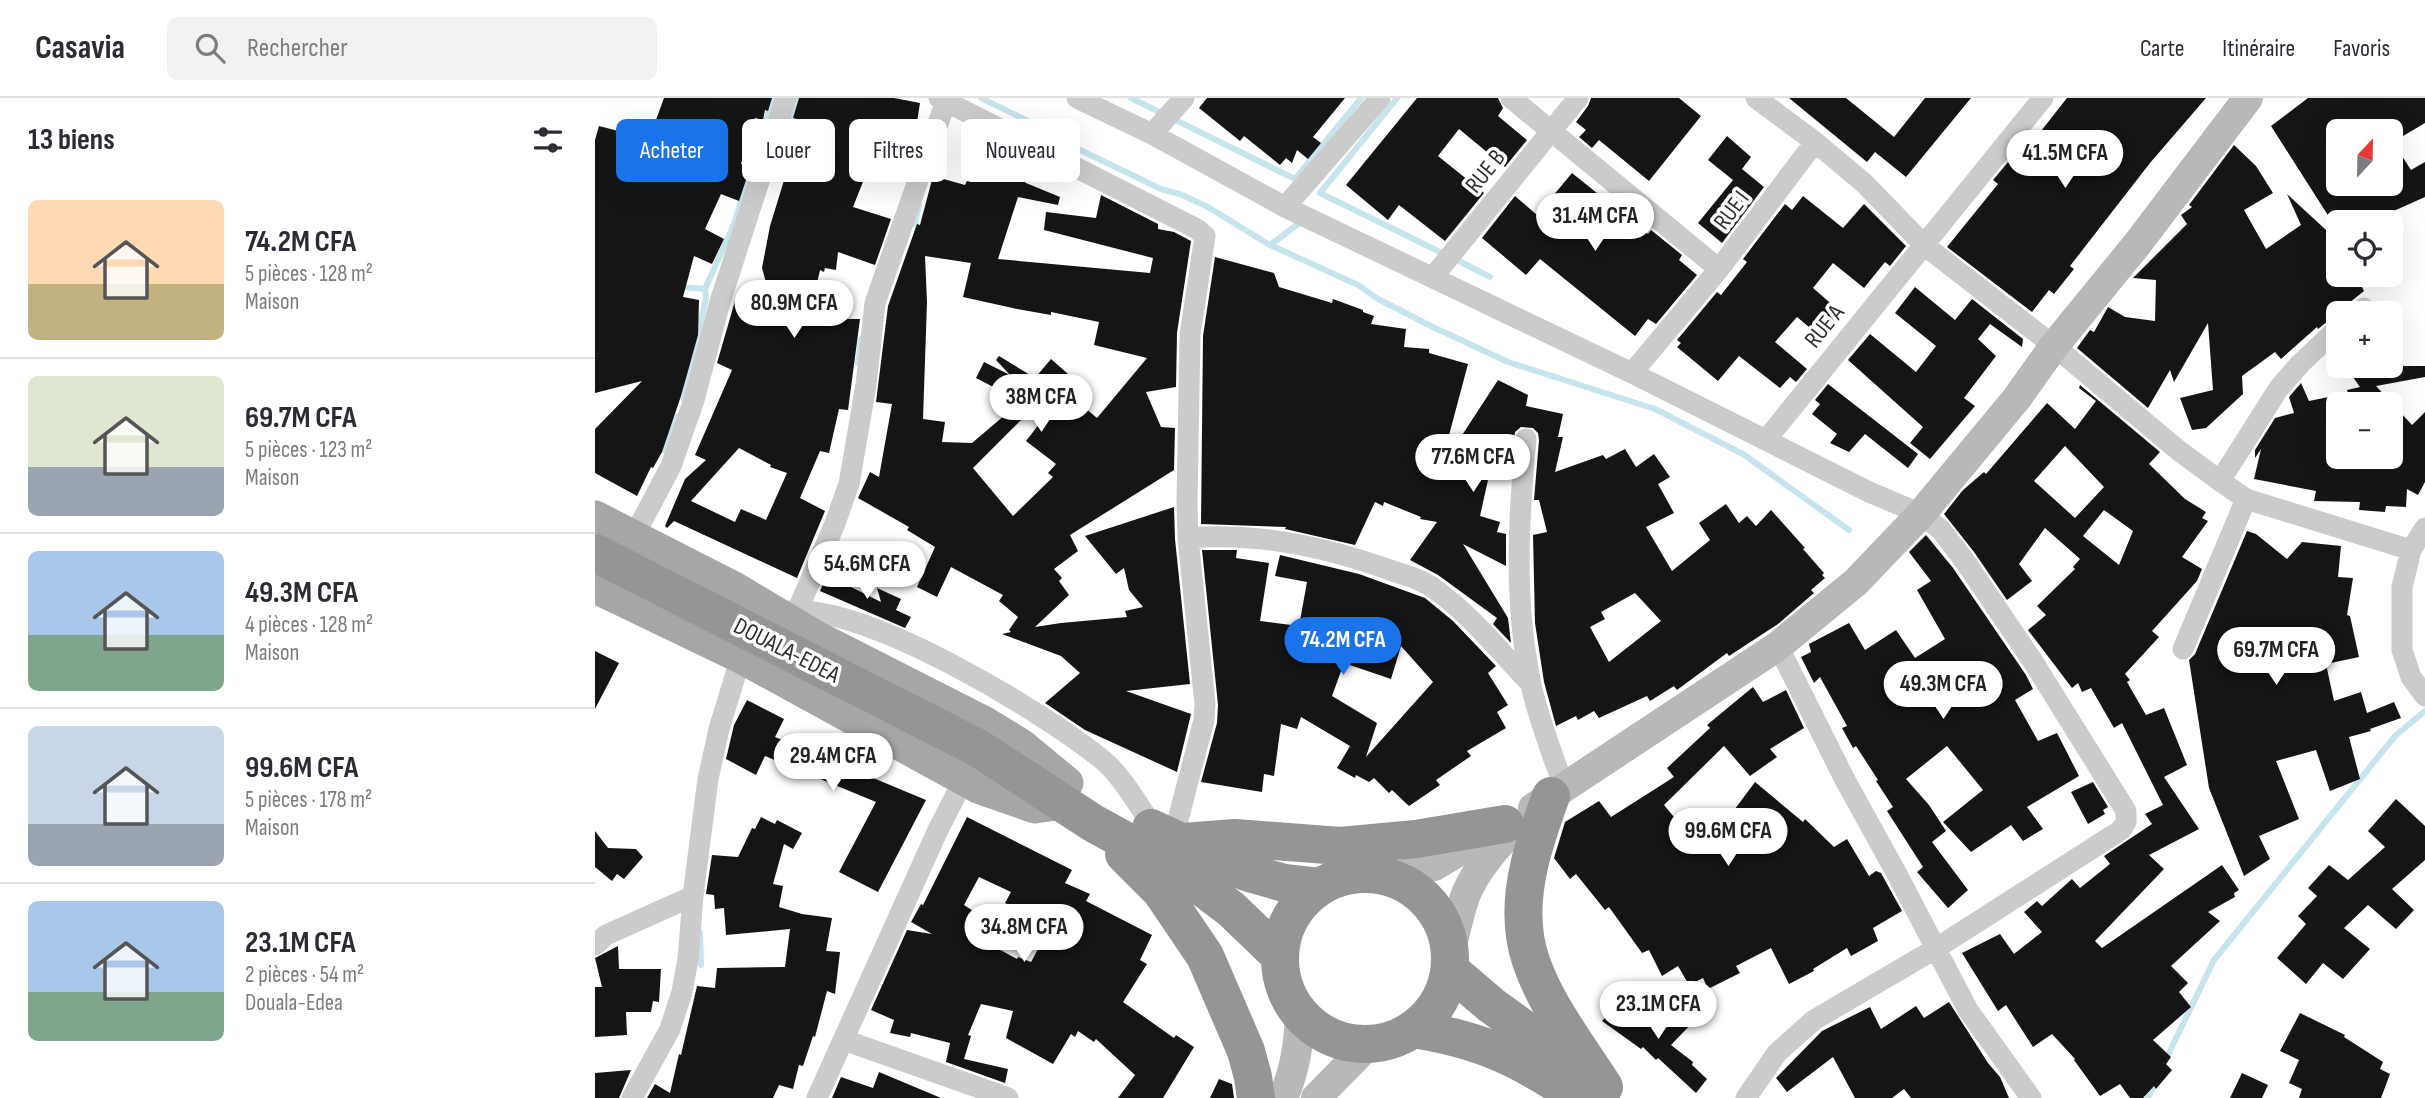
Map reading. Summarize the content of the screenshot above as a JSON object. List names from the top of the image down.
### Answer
{
  "streets": {
    "highway": ["DOUALA-EDEA"],
    "street": ["RUE B", "RUE I", "RUE A"]
  },
  "north": "top",
  "page": {
    "header": "Casavia",
    "search": "Rechercher",
    "nav": ["Carte", "Itinéraire", "Favoris"],
    "heading": "13 biens",
    "map_buttons": ["+", "−"],
    "chip": [
      "Acheter",
      "Louer",
      "Filtres",
      "Nouveau"
    ],
    "price": [
      "41.5M CFA",
      "31.4M CFA",
      "80.9M CFA",
      "38M CFA",
      "77.6M CFA",
      "54.6M CFA",
      "74.2M CFA",
      "69.7M CFA",
      "49.3M CFA",
      "29.4M CFA",
      "99.6M CFA",
      "34.8M CFA",
      "23.1M CFA"
    ],
    "list": [
      {
        "name": "74.2M CFA",
        "note": "5 pièces · 128 m² · Maison"
      },
      {
        "name": "69.7M CFA",
        "note": "5 pièces · 123 m² · Maison"
      },
      {
        "name": "49.3M CFA",
        "note": "4 pièces · 128 m² · Maison"
      },
      {
        "name": "99.6M CFA",
        "note": "5 pièces · 178 m² · Maison"
      },
      {
        "name": "23.1M CFA",
        "note": "2 pièces · 54 m² · Douala-Edea"
      }
    ]
  }
}
